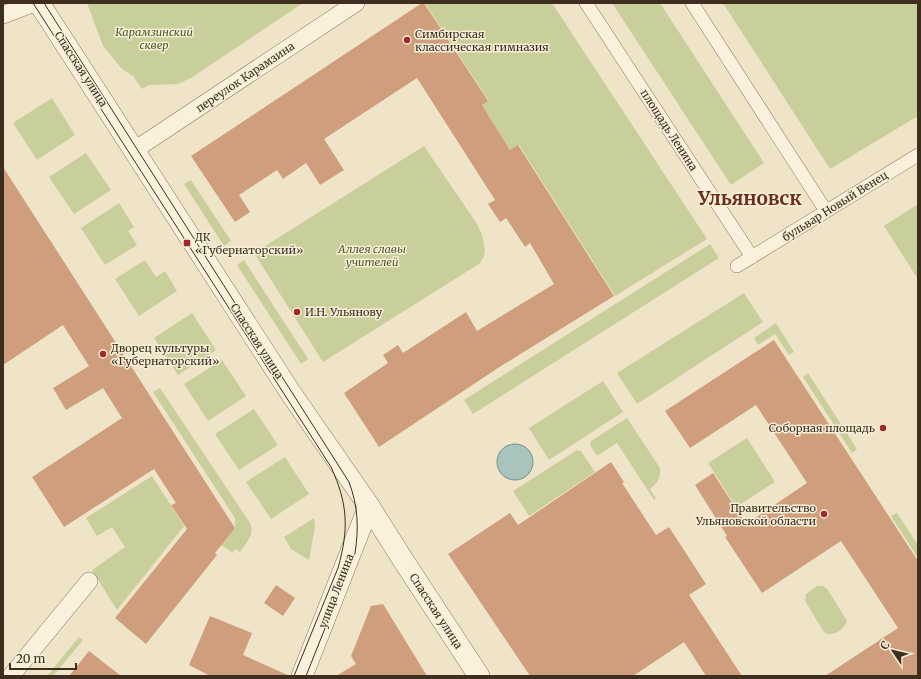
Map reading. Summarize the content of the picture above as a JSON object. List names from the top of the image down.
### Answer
{
  "streets": {
    "street": [
      "Спасская улица",
      "переулок Карамзина",
      "площадь Ленина",
      "бульвар Новый Венец",
      "улица Ленина"
    ]
  },
  "crossings": [
    ["Спасская улица", "переулок Карамзина"],
    ["Спасская улица", "улица Ленина"],
    ["площадь Ленина", "бульвар Новый Венец"]
  ],
  "districts": ["Ульяновск"],
  "parks": ["Карамзинский сквер", "Аллея славы учителей"],
  "places": {
    "other": [
      "Симбирская классическая гимназия",
      "И.Н. Ульянову",
      "Дворец культуры «Губернаторский»",
      "Соборная площадь",
      "Правительство Ульяновской области"
    ],
    "transit": ["ДК «Губернаторский»"]
  },
  "scale_bar": "20 m",
  "north": "top left"
}
